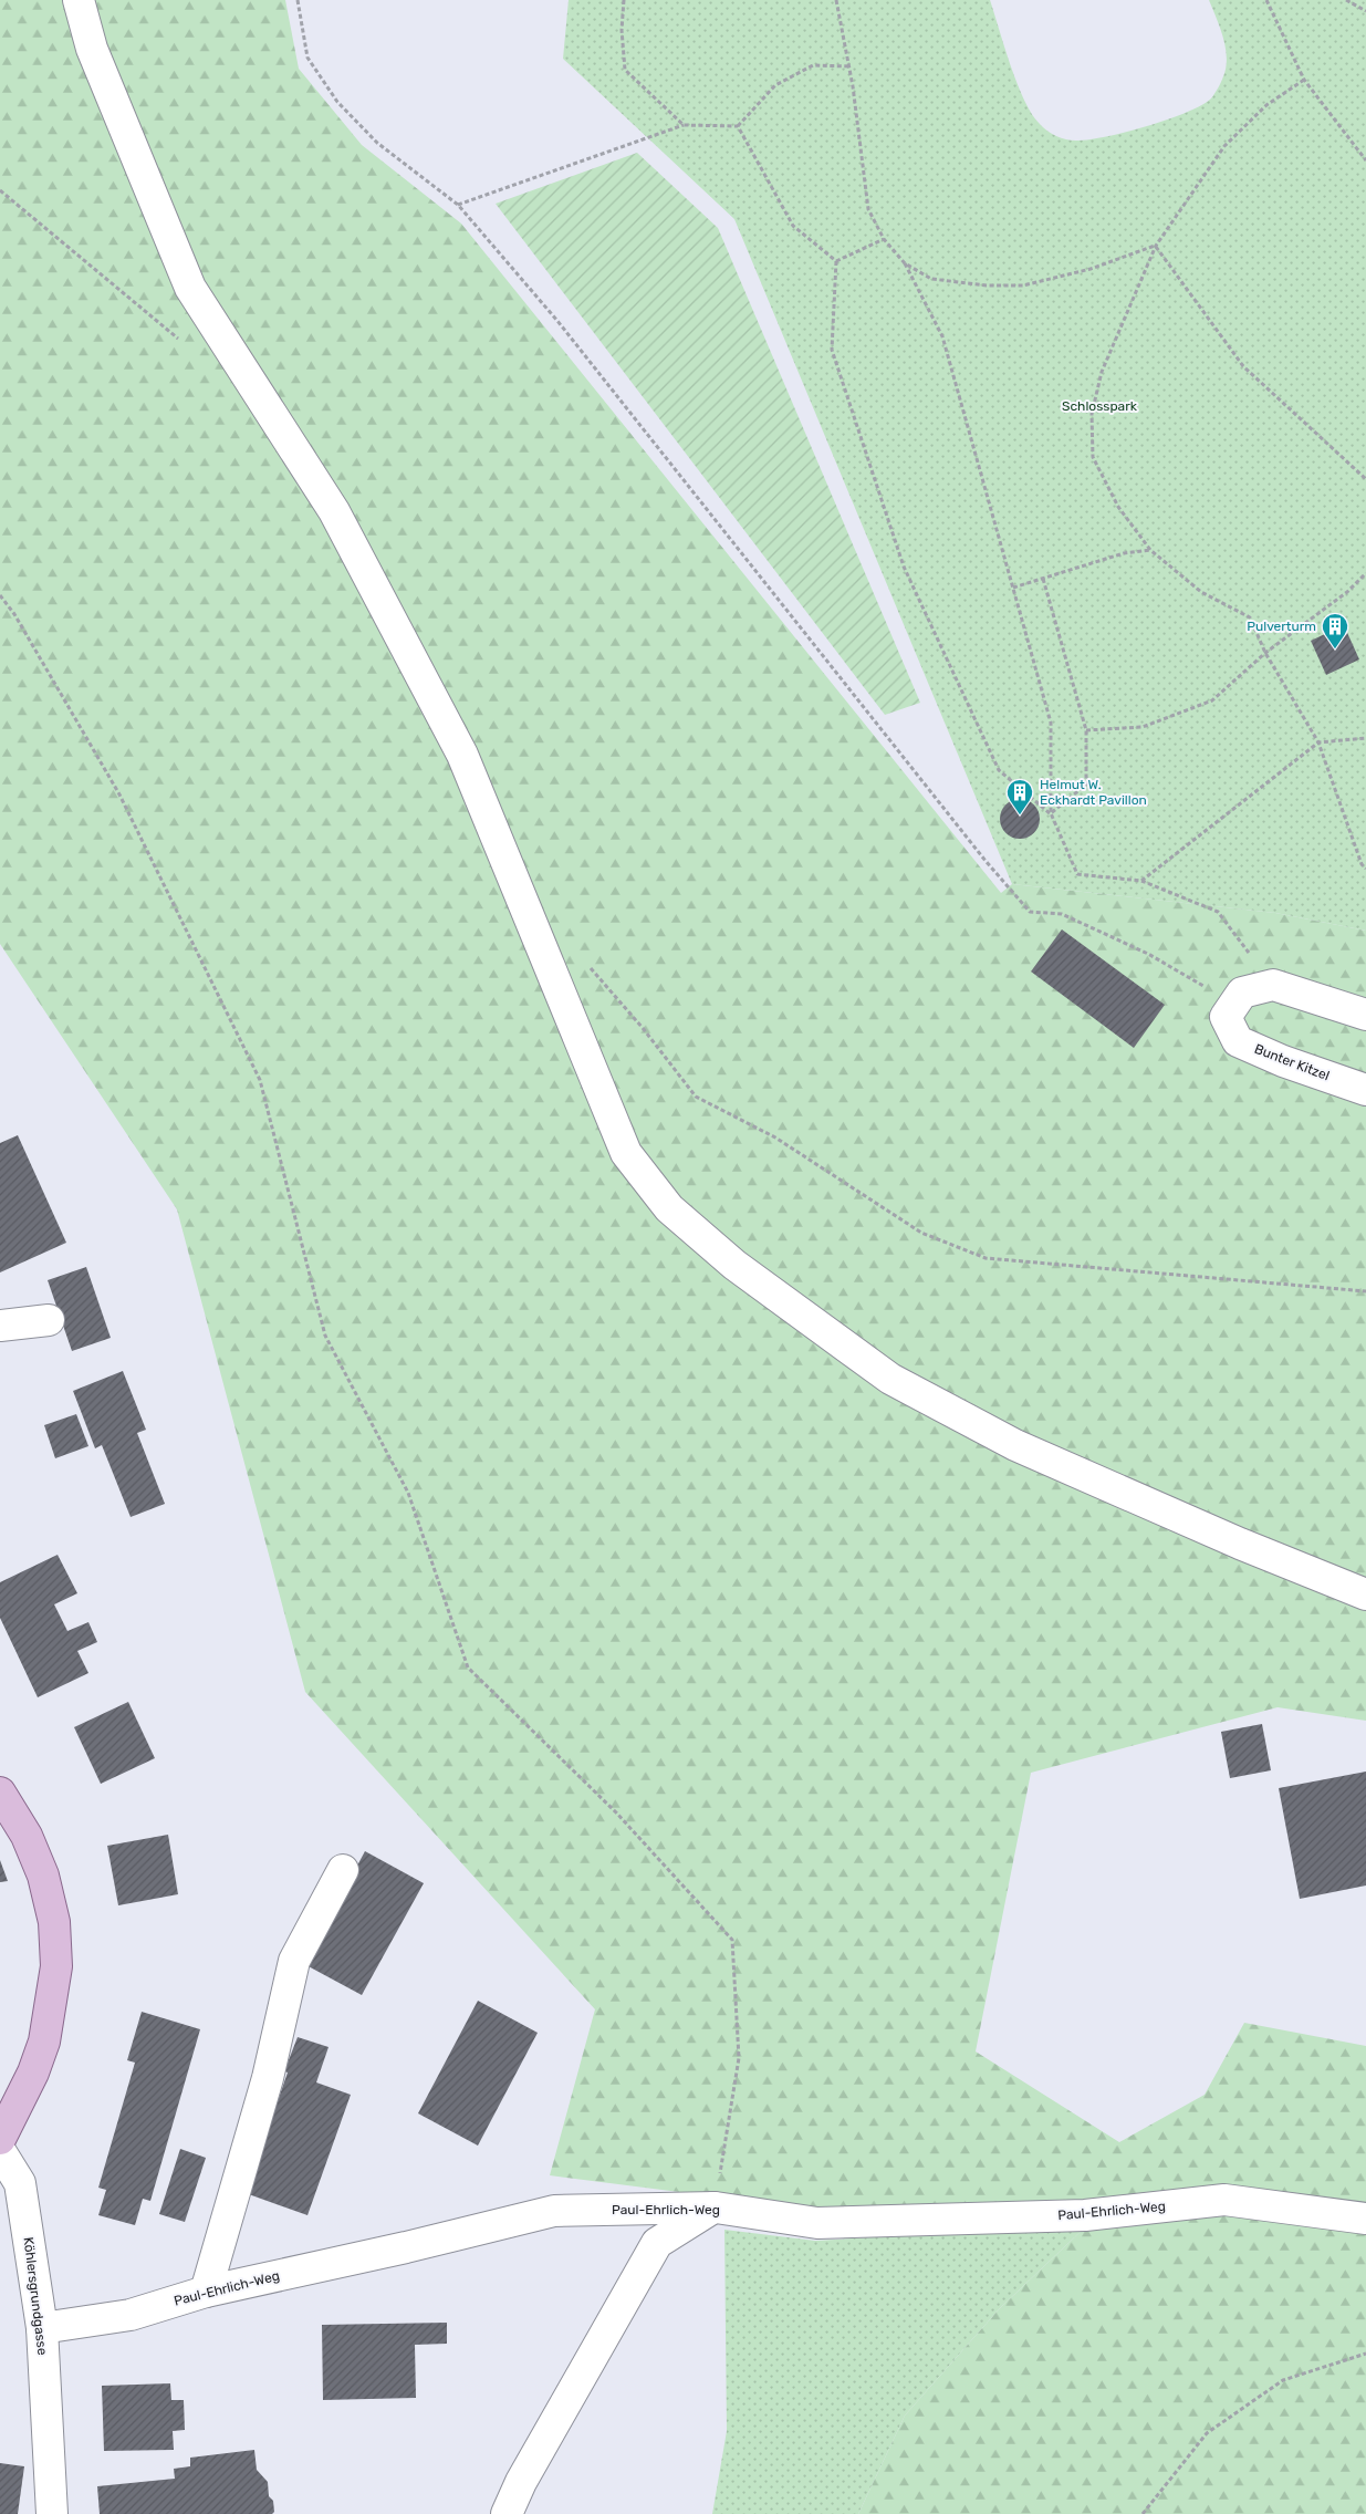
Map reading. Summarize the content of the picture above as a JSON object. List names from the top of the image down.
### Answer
{
  "streets": {
    "street": ["Bunter Kitzel", "Paul-Ehrlich-Weg", "Köhlersgrundgasse"]
  },
  "crossings": [
    ["Paul-Ehrlich-Weg", "Köhlersgrundgasse"]
  ],
  "parks": ["Schlosspark"],
  "places": {
    "building": ["Pulverturm", "Helmut W. Eckhardt Pavillon"]
  }
}
